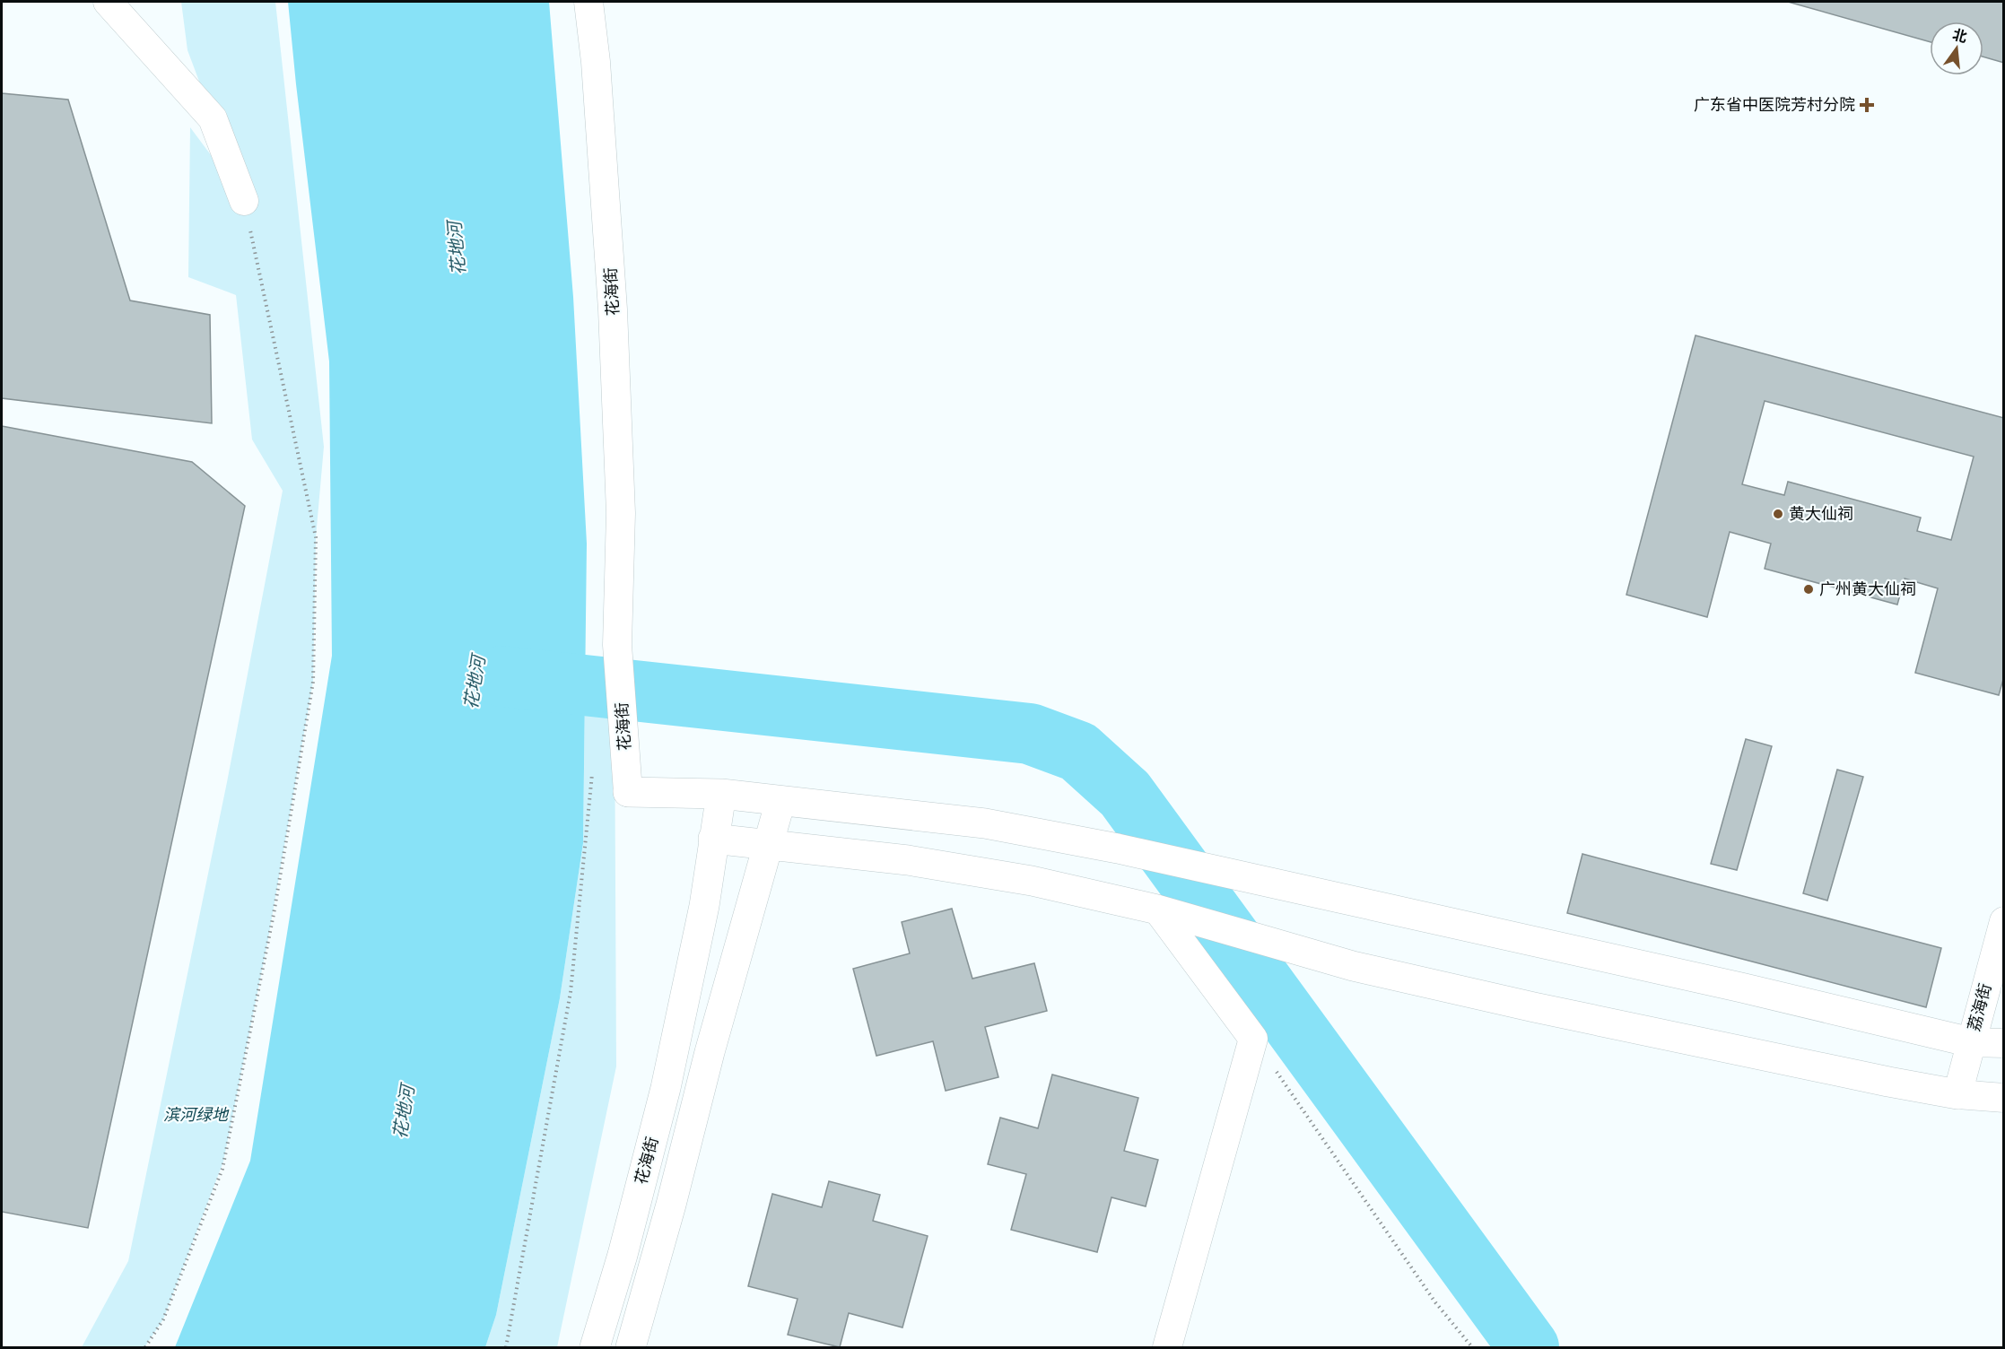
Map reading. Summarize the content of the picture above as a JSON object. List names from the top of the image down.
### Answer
{
  "streets": {
    "street": ["花海街", "荔海街"]
  },
  "water": ["花地河"],
  "parks": ["滨河绿地"],
  "places": {
    "health": ["广东省中医院芳村分院"],
    "other": ["黄大仙祠", "广州黄大仙祠"]
  },
  "north": "top"
}
